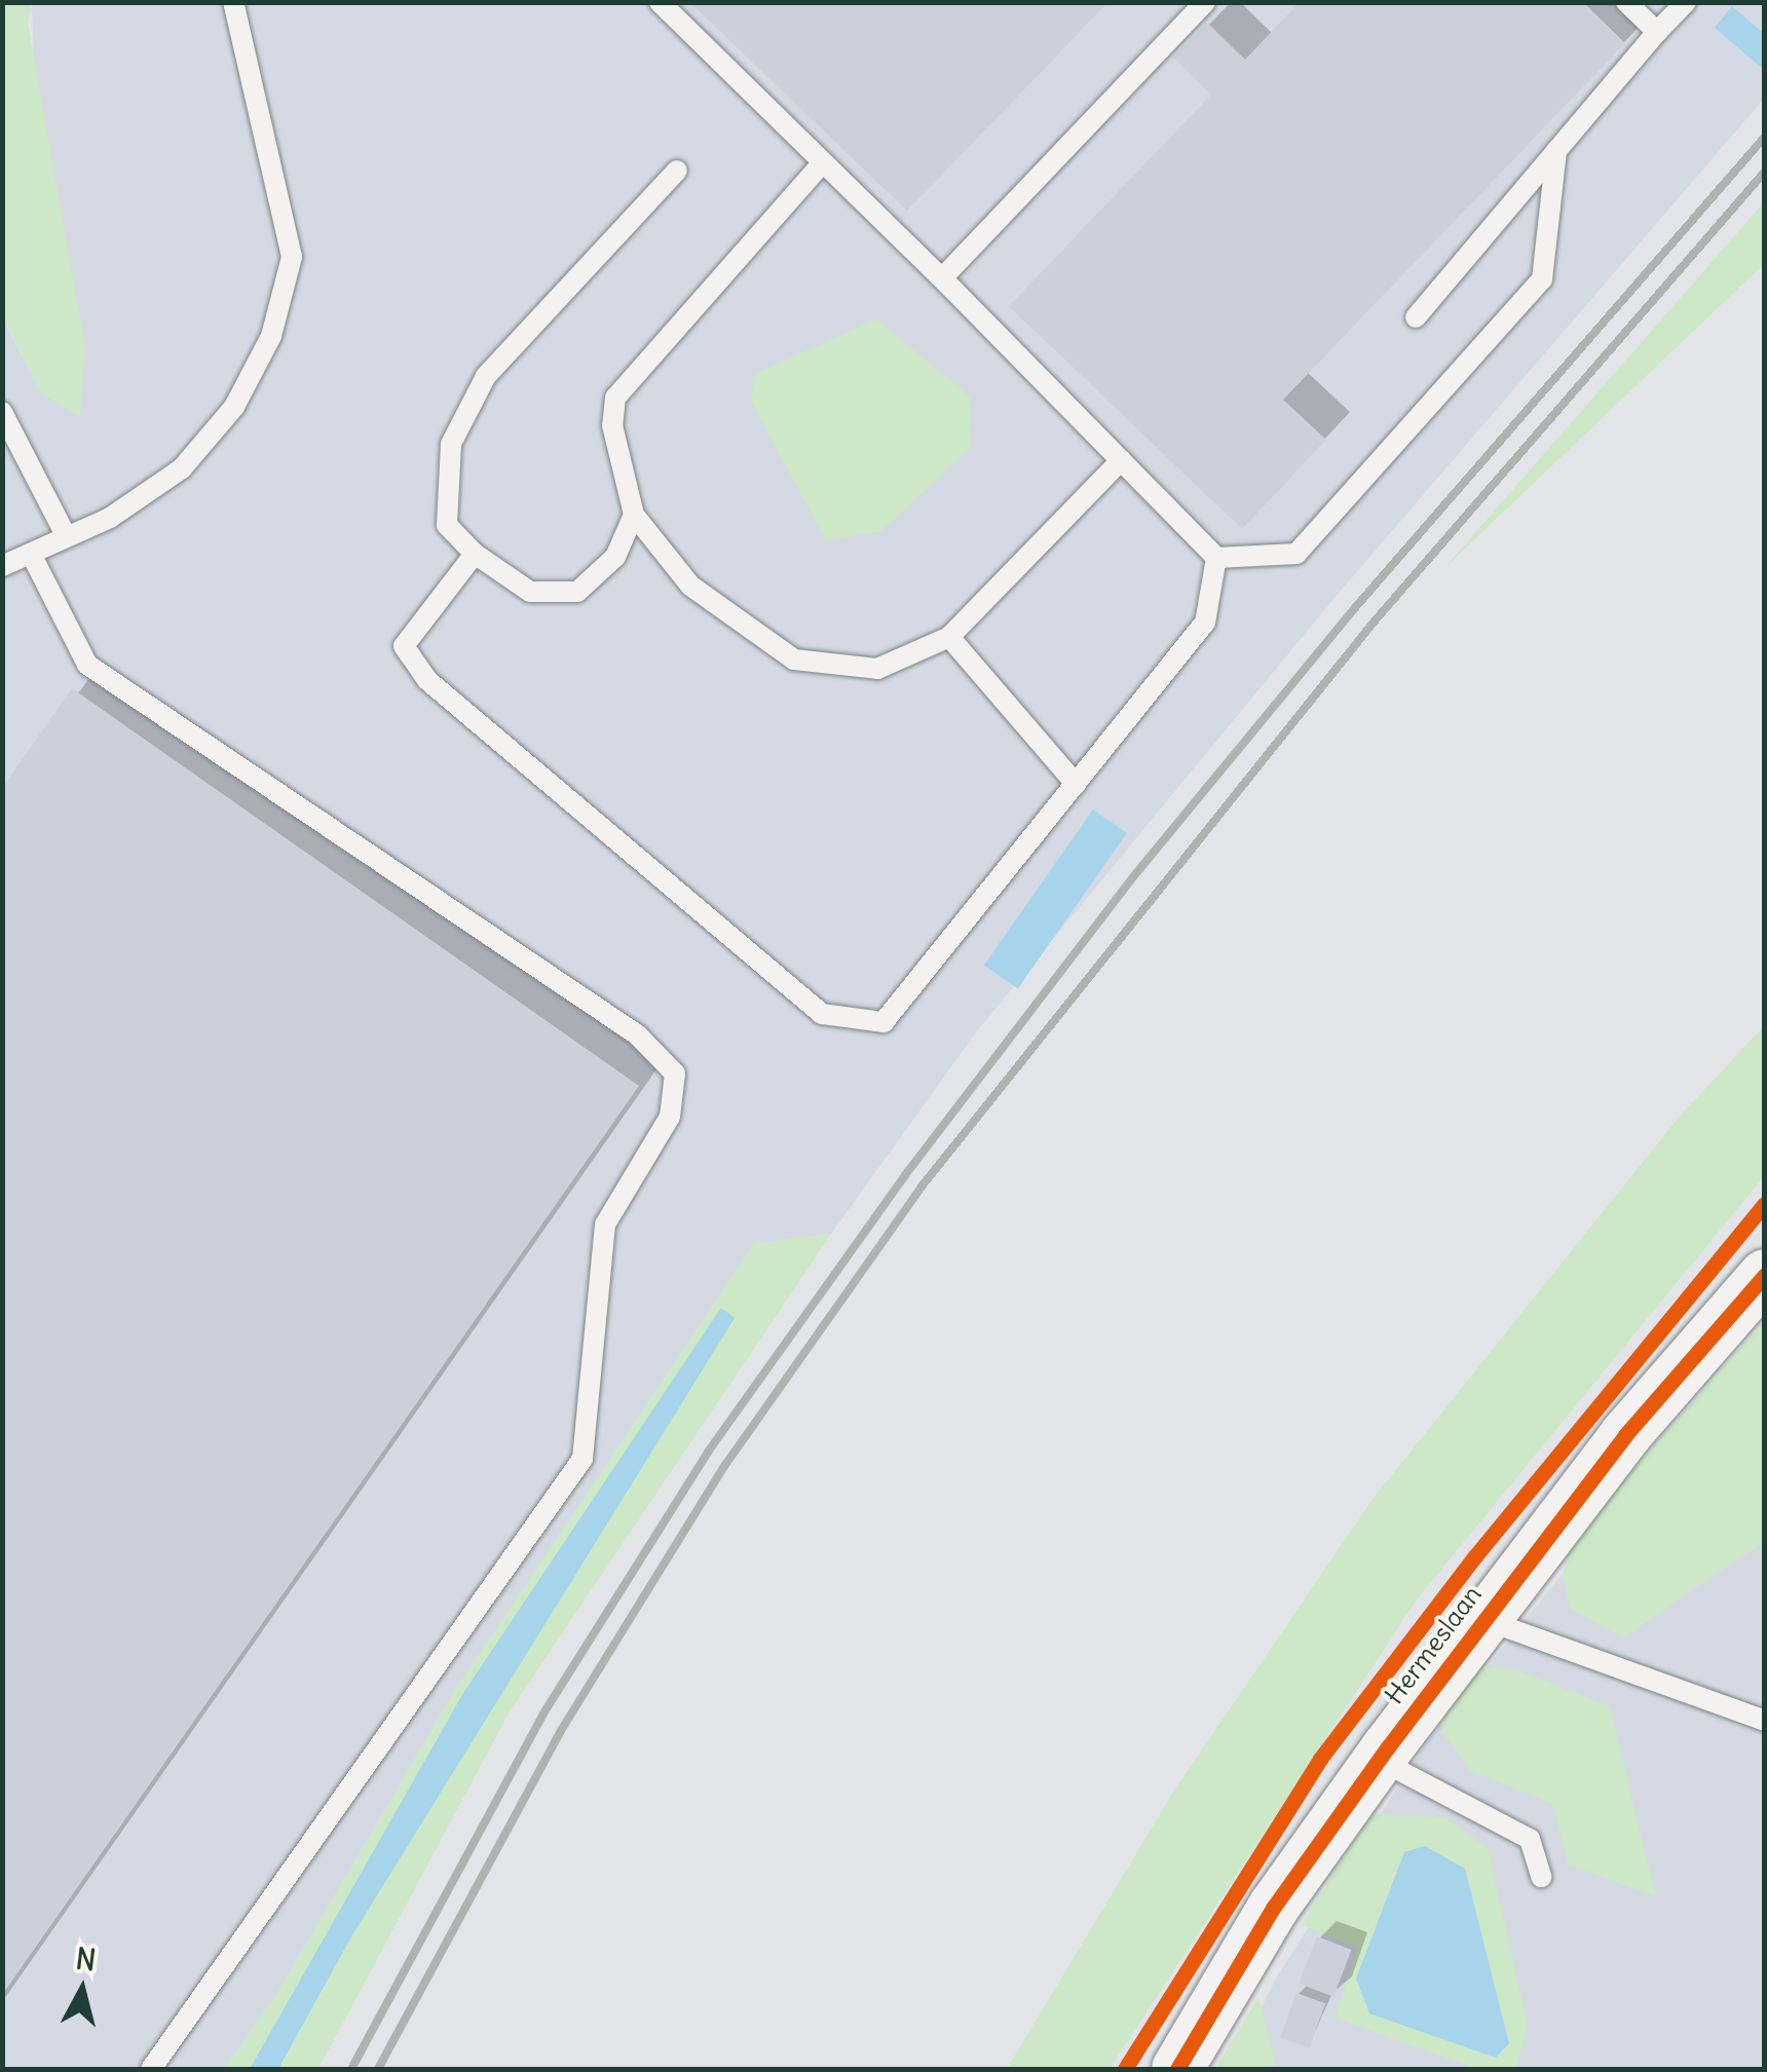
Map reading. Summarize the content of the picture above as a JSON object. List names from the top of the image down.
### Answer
{
  "streets": {
    "street": ["Hermeslaan"]
  },
  "north": "top"
}
